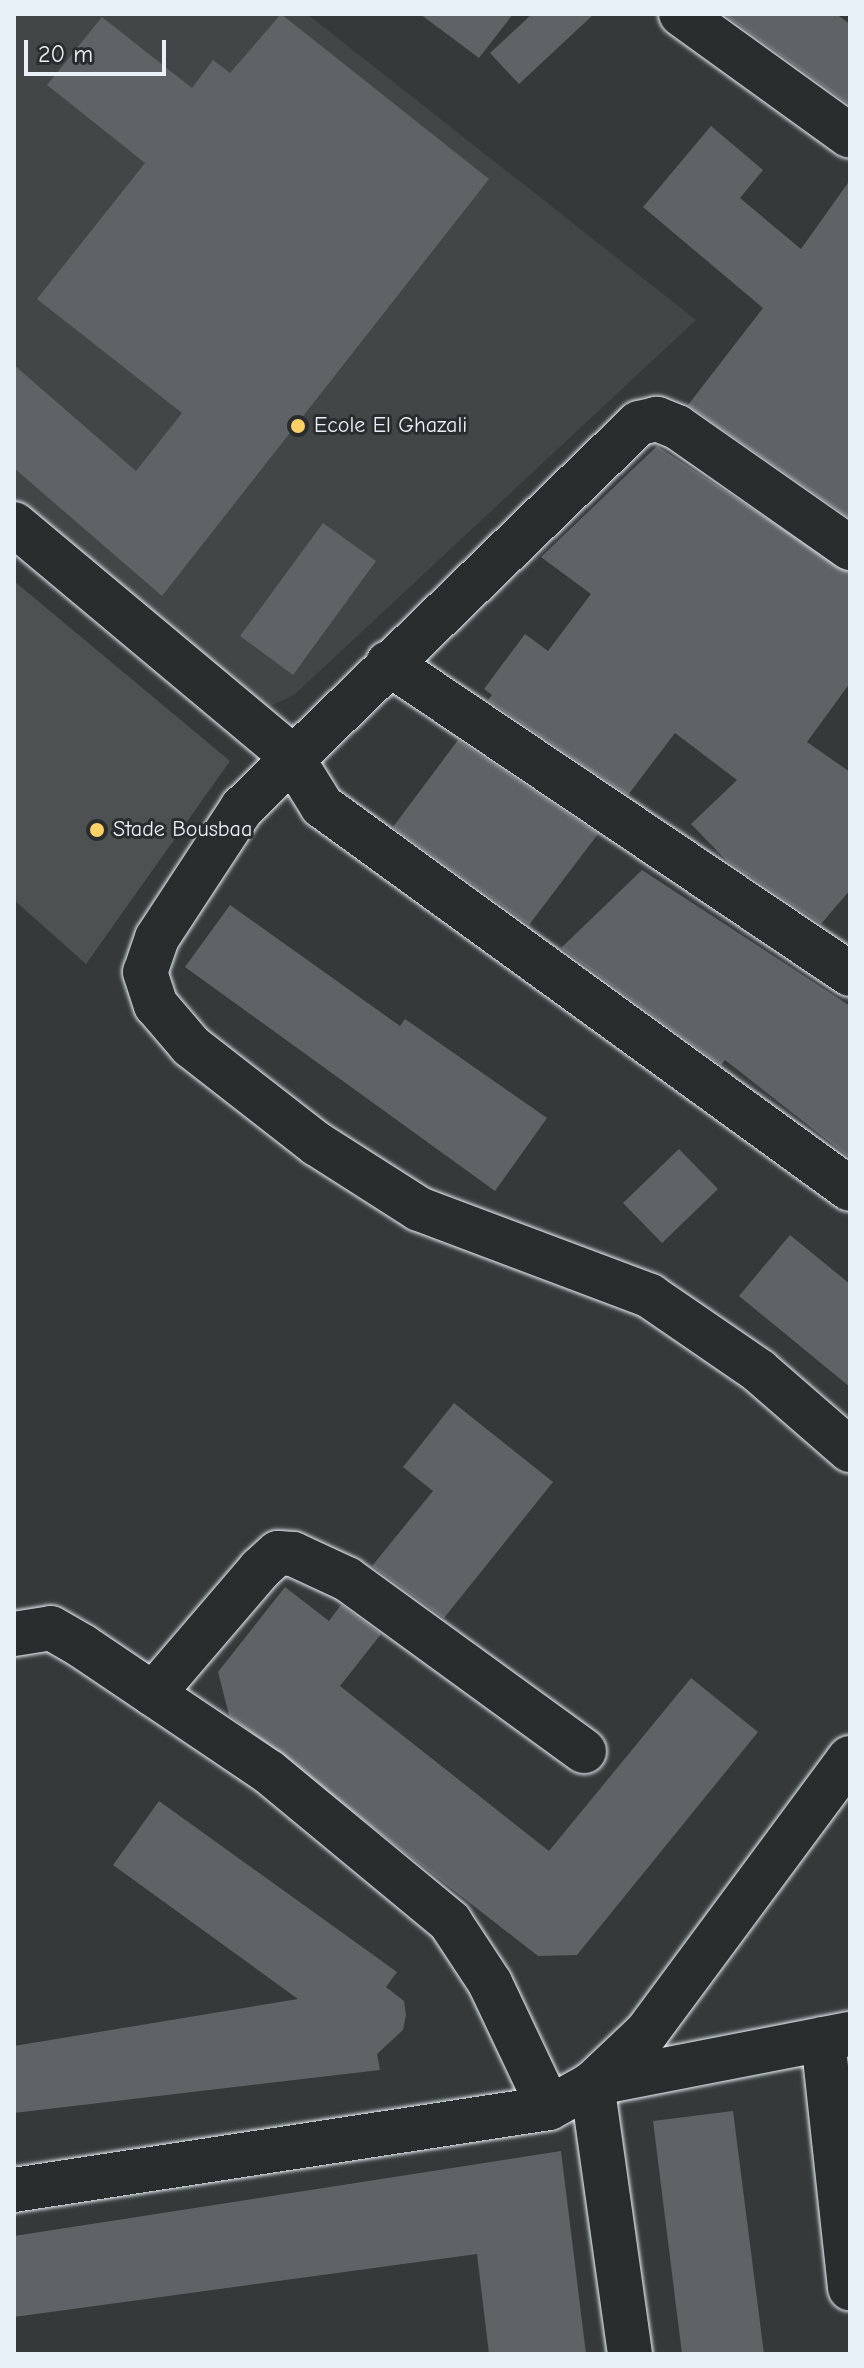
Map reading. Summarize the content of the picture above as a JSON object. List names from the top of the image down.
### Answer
{
  "places": ["Ecole El Ghazali", "Stade Bousbaa"],
  "scale_bar": "20 m"
}
